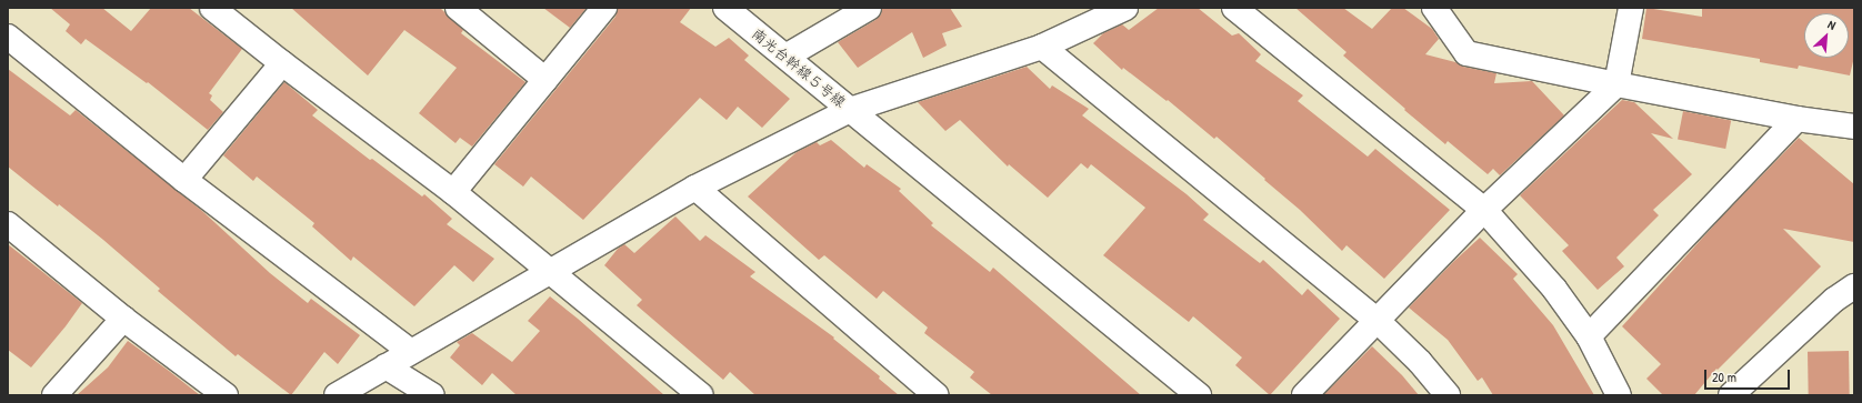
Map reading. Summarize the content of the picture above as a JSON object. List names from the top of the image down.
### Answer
{
  "streets": {
    "street": ["南光台幹線５号線"]
  },
  "scale_bar": "20 m",
  "north": "top right"
}
